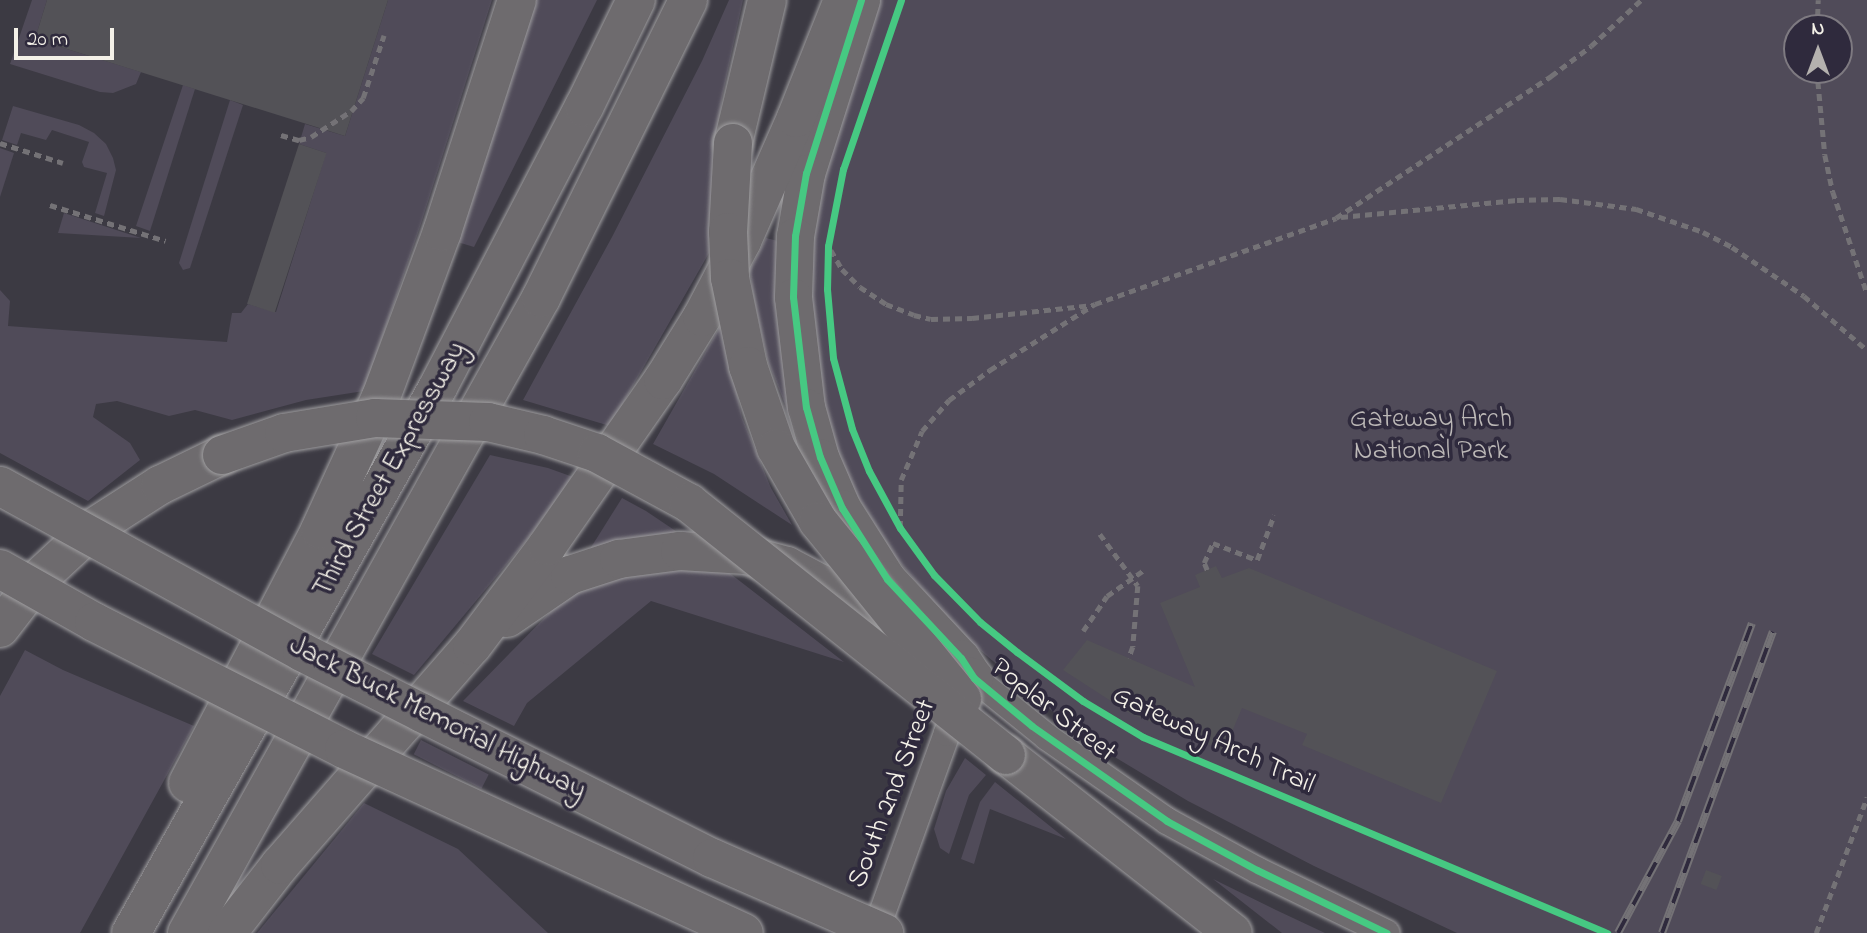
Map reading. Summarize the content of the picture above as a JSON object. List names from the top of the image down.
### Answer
{
  "streets": {
    "highway": ["Third Street Expressway", "Jack Buck Memorial Highway"],
    "street": ["Poplar Street", "South 2nd Street"],
    "cycle path": ["Gateway Arch Trail"]
  },
  "crossings": [
    ["Poplar Street", "South 2nd Street"]
  ],
  "parks": ["Gateway Arch National Park"],
  "scale_bar": "20 m",
  "north": "top"
}
